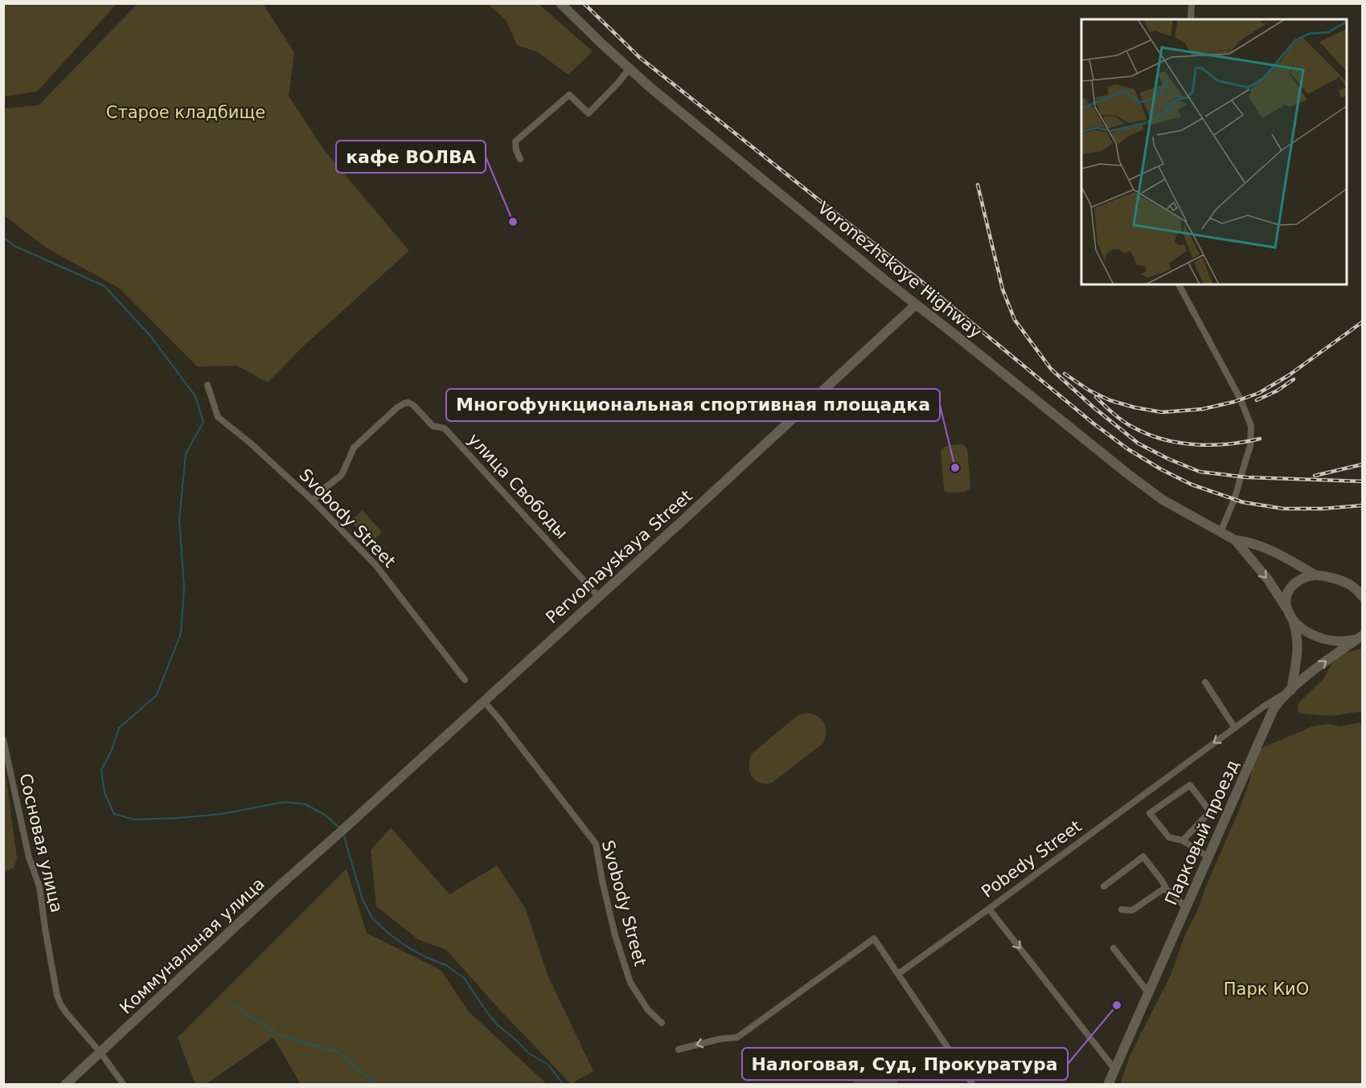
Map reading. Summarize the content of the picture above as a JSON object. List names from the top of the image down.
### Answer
{
  "streets": {
    "street": [
      "Voronezhskoye Highway",
      "улица Свободы",
      "Svobody Street",
      "Pervomayskaya Street",
      "Парковый проезд",
      "Сосновая улица",
      "Pobedy Street",
      "Коммунальная улица"
    ]
  },
  "crossings": [
    ["Voronezhskoye Highway", "Pervomayskaya Street"],
    ["улица Свободы", "Svobody Street"],
    ["улица Свободы", "Pervomayskaya Street"],
    ["Svobody Street", "Pervomayskaya Street"],
    ["Pervomayskaya Street", "Коммунальная улица"],
    ["Парковый проезд", "Pobedy Street"],
    ["Сосновая улица", "Коммунальная улица"]
  ],
  "one_way": ["Pobedy Street"],
  "parks": ["Старое кладбище", "Парк КиО"],
  "places": ["кафе ВОЛВА", "Многофункциональная спортивная площадка", "Налоговая, Суд, Прокуратура"]
}
